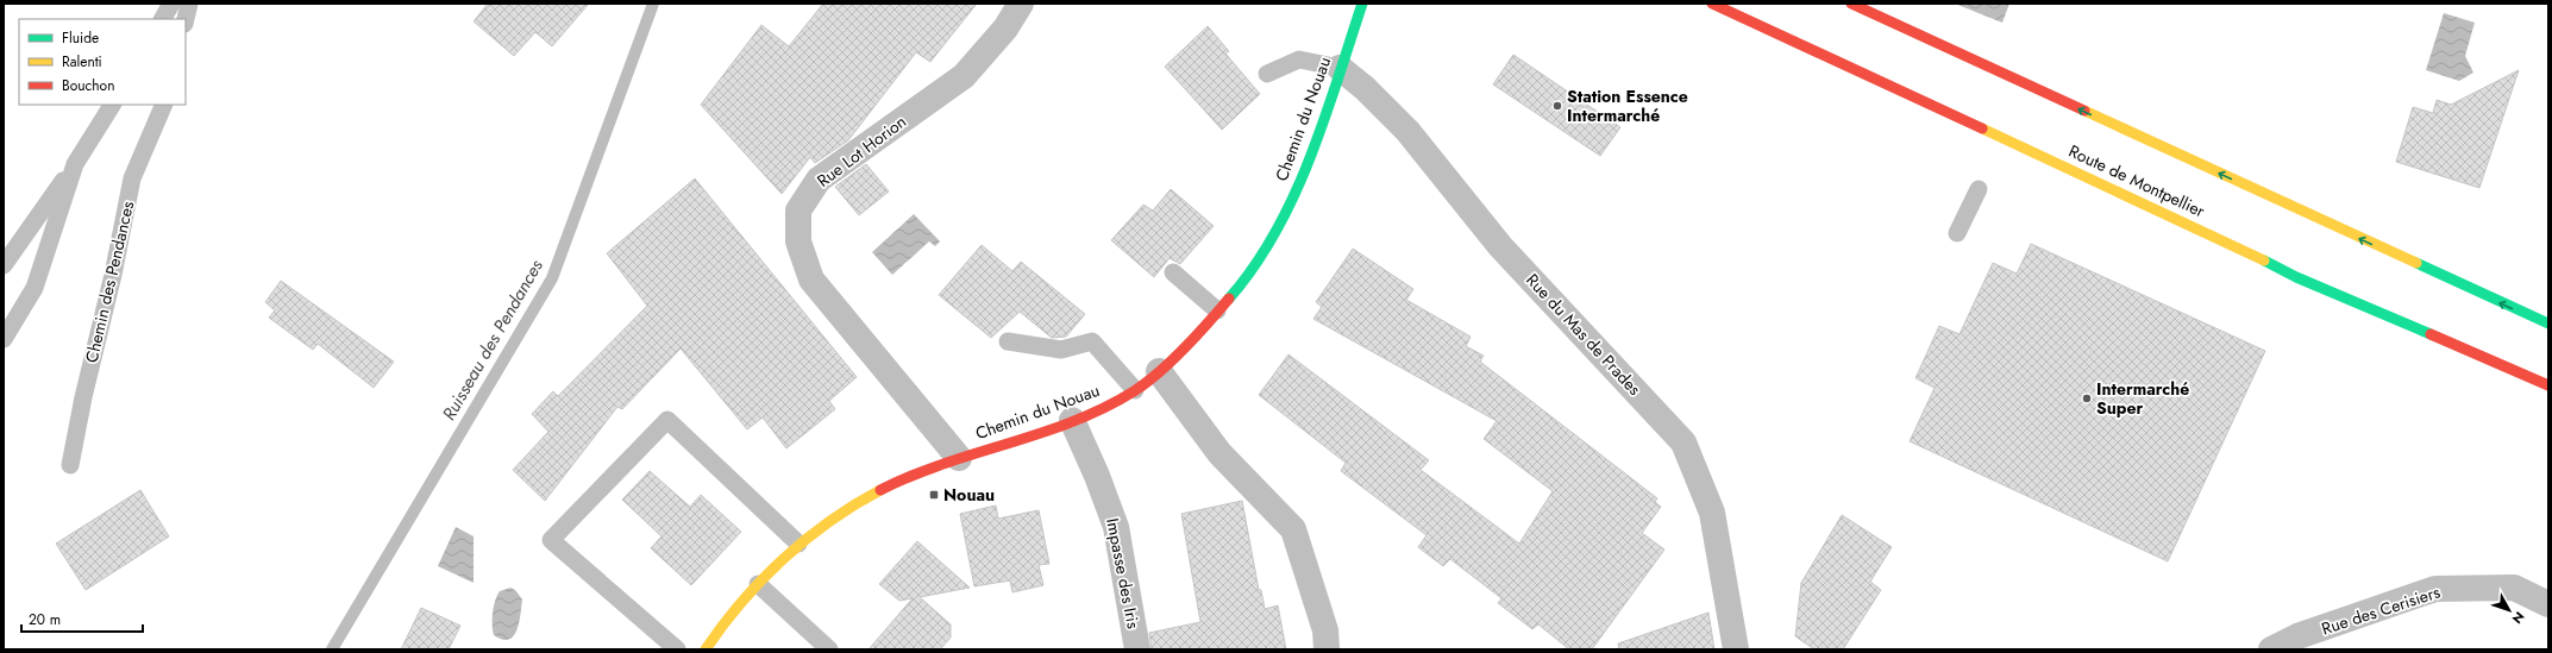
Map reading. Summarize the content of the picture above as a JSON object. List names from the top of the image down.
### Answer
{
  "streets": {
    "street": [
      "Chemin du Nouau",
      "Rue Lot Horion",
      "Route de Montpellier",
      "Rue du Mas de Prades",
      "Impasse des Iris",
      "Rue des Cerisiers"
    ],
    "lane": ["Chemin des Pendances"]
  },
  "crossings": [
    ["Chemin du Nouau", "Rue Lot Horion"],
    ["Chemin du Nouau", "Rue du Mas de Prades"],
    ["Chemin du Nouau", "Impasse des Iris"]
  ],
  "water": ["Ruisseau des Pendances"],
  "places": {
    "other": ["Station Essence Intermarché", "Intermarché Super"],
    "transit": ["Nouau"]
  },
  "legend": ["Fluide", "Ralenti", "Bouchon"],
  "scale_bar": "20 m",
  "north": "bottom right"
}
